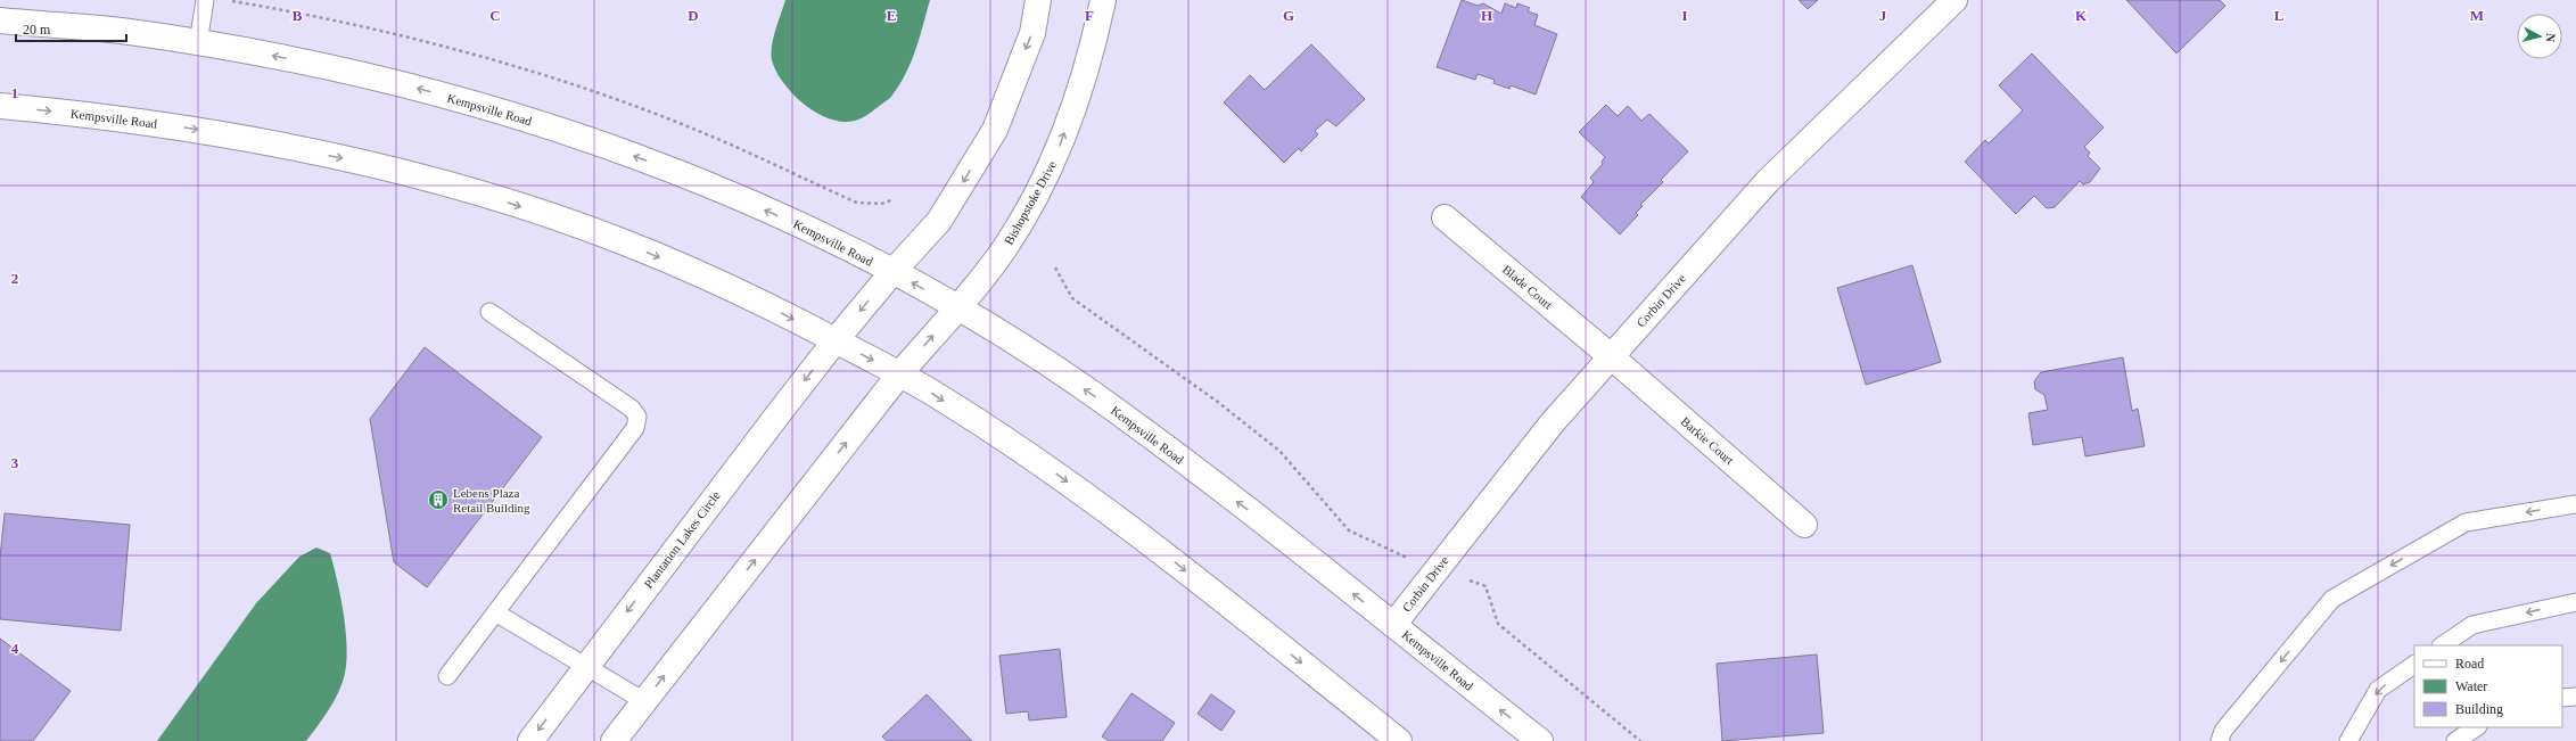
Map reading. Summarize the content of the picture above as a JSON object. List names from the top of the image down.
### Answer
{
  "streets": {
    "main road": [
      "Kempsville Road",
      "Bishopstoke Drive",
      "Blade Court",
      "Corbin Drive",
      "Barkie Court",
      "Plantation Lakes Circle"
    ]
  },
  "crossings": [
    ["Kempsville Road", "Bishopstoke Drive"],
    ["Kempsville Road", "Corbin Drive"],
    ["Kempsville Road", "Plantation Lakes Circle"],
    ["Blade Court", "Corbin Drive"],
    ["Blade Court", "Barkie Court"],
    ["Corbin Drive", "Barkie Court"]
  ],
  "places": {
    "building": ["Lebens Plaza Retail Building"]
  },
  "legend": ["Road", "Water", "Building"],
  "scale_bar": "20 m",
  "north": "right",
  "grid": {
    "columns": [
      "B",
      "C",
      "D",
      "E",
      "F",
      "G",
      "H",
      "I",
      "J",
      "K",
      "L",
      "M"
    ],
    "rows": [
      "1",
      "2",
      "3",
      "4"
    ]
  }
}
